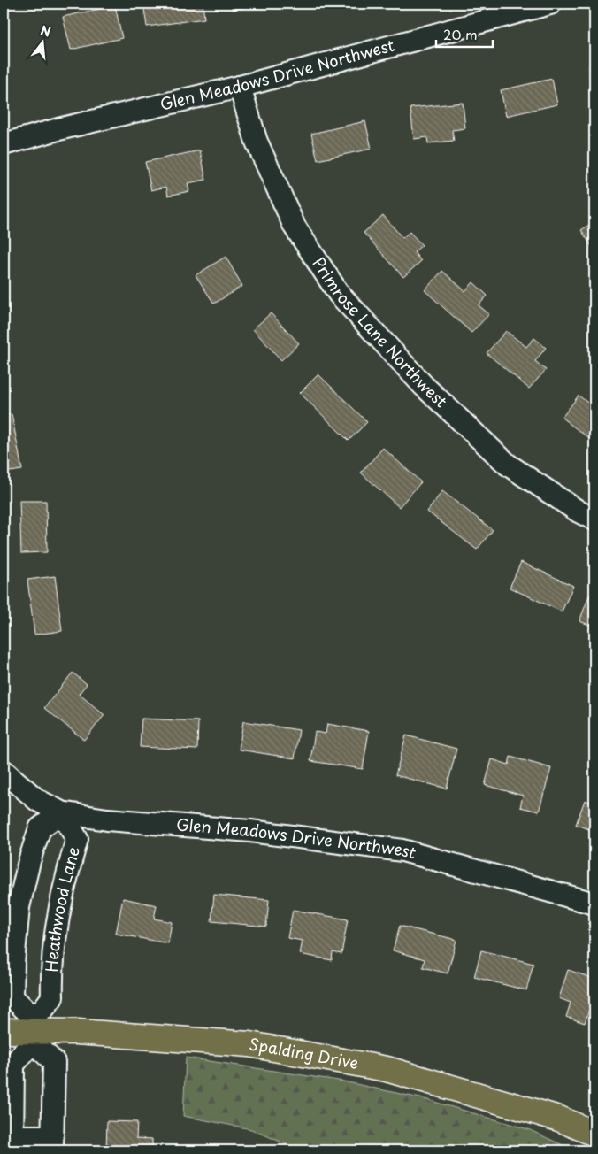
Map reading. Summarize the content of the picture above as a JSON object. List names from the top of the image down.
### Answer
{
  "streets": {
    "main road": ["Spalding Drive"],
    "street": ["Glen Meadows Drive Northwest", "Primrose Lane Northwest", "Heathwood Lane"]
  },
  "crossings": [
    ["Glen Meadows Drive Northwest", "Primrose Lane Northwest"],
    ["Glen Meadows Drive Northwest", "Heathwood Lane"],
    ["Heathwood Lane", "Spalding Drive"]
  ],
  "scale_bar": "20 m",
  "north": "top"
}
